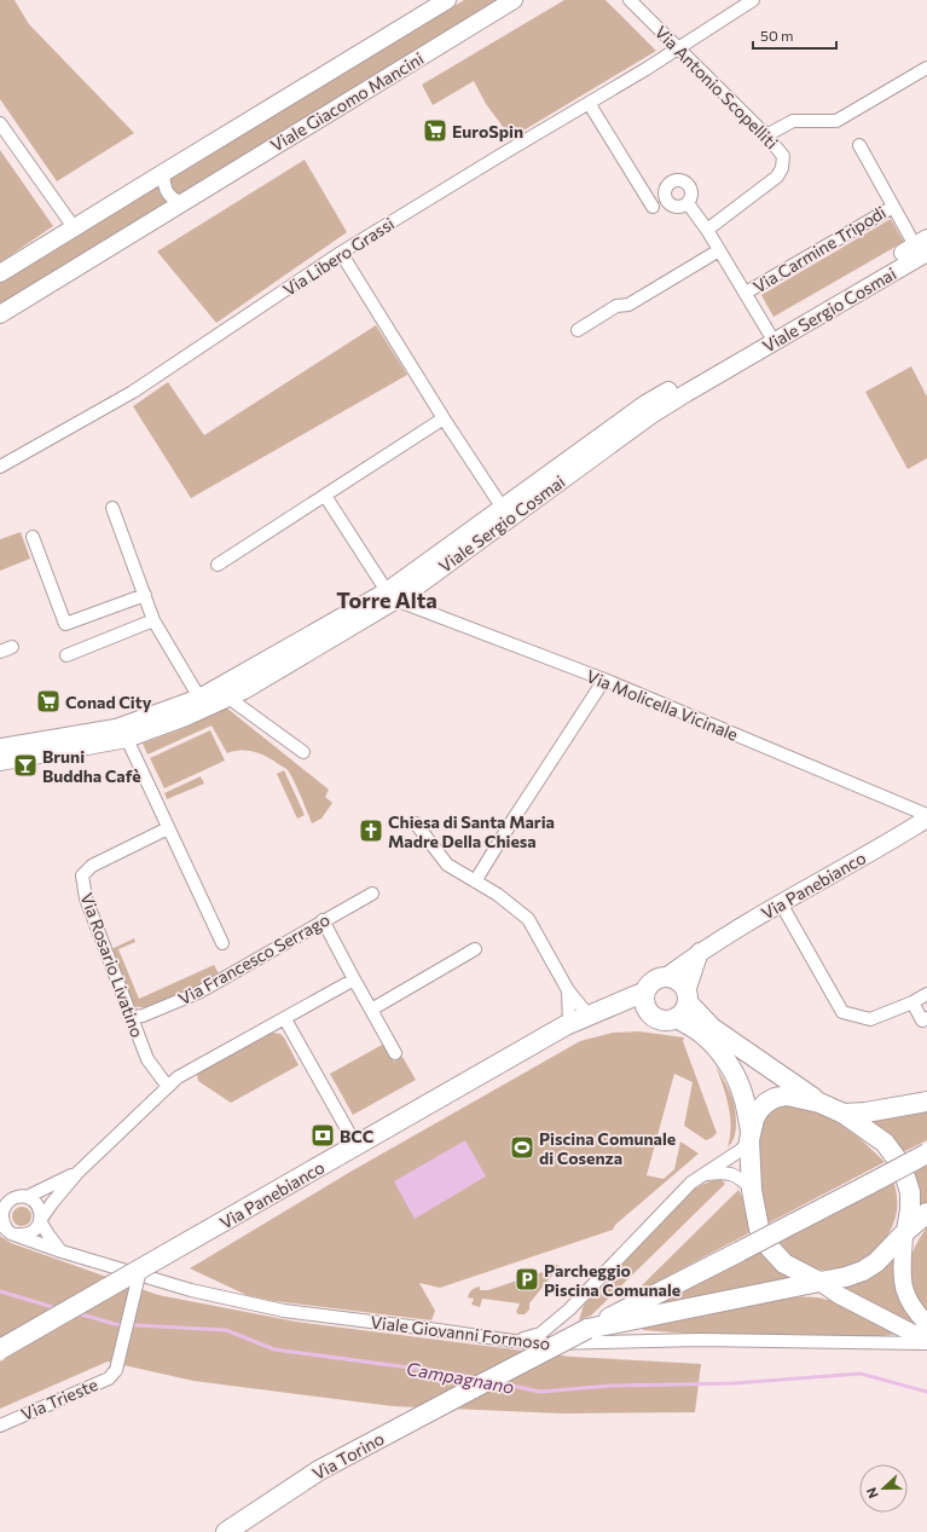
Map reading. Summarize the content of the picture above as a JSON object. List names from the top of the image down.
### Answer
{
  "streets": {
    "main road": ["Via Panebianco", "Via Torino"],
    "street": [
      "Via Antonio Scopelliti",
      "Viale Giacomo Mancini",
      "Via Carmine Tripodi",
      "Via Libero Grassi",
      "Viale Sergio Cosmai",
      "Via Molicella Vicinale",
      "Via Francesco Serrago",
      "Via Rosario Livatino",
      "Viale Giovanni Formoso",
      "Via Trieste"
    ]
  },
  "crossings": [
    ["Via Antonio Scopelliti", "Via Libero Grassi"],
    ["Viale Sergio Cosmai", "Via Molicella Vicinale"],
    ["Via Panebianco", "Via Trieste"],
    ["Via Francesco Serrago", "Via Rosario Livatino"]
  ],
  "districts": ["Torre Alta"],
  "water": ["Campagnano"],
  "places": {
    "supermarket": ["EuroSpin", "Conad City"],
    "bar": ["Bruni Buddha Cafè"],
    "church": ["Chiesa di Santa Maria Madre Della Chiesa"],
    "bank": ["BCC"],
    "sports": ["Piscina Comunale di Cosenza"],
    "parking": ["Parcheggio Piscina Comunale"]
  },
  "scale_bar": "50 m",
  "north": "left"
}
